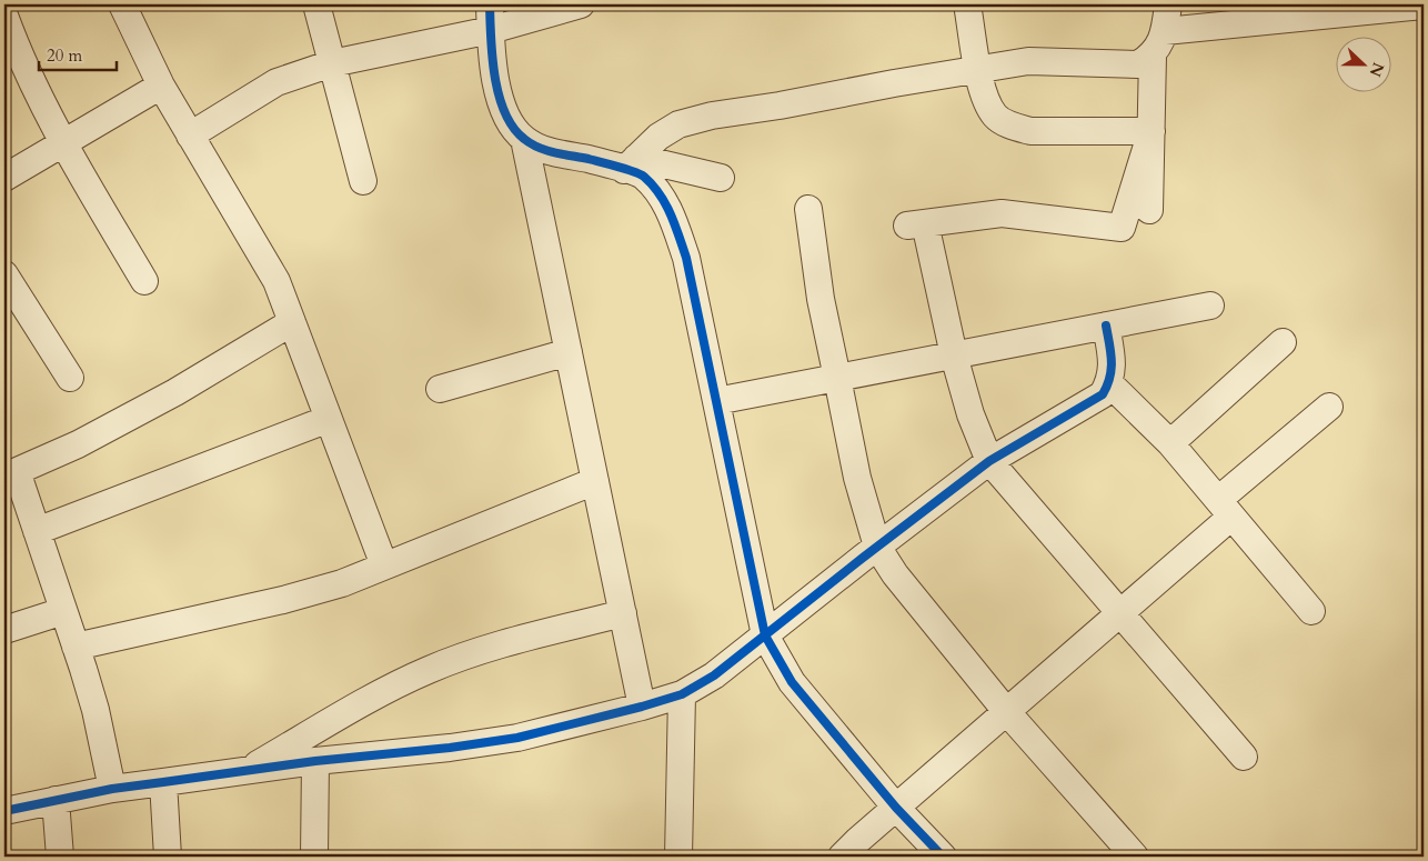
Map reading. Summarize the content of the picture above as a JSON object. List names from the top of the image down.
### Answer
{
  "scale_bar": "20 m",
  "north": "right"
}
